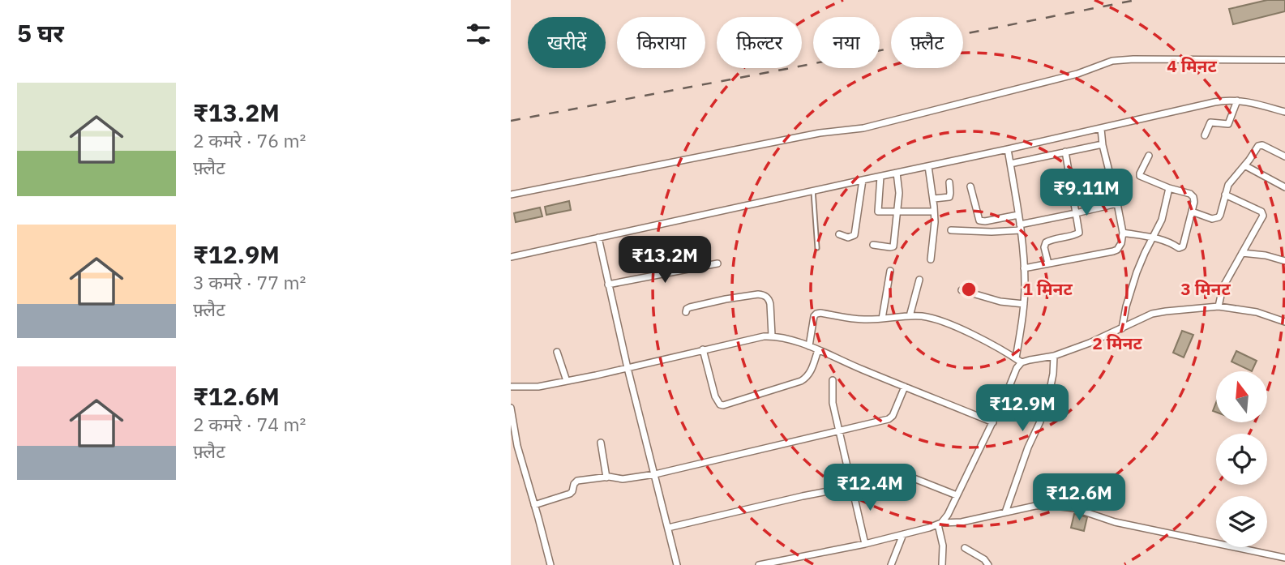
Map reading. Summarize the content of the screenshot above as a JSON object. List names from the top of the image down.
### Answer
{
  "north": "top",
  "page": {
    "heading": "5 घर",
    "chip": [
      "खरीदें",
      "किराया",
      "फ़िल्टर",
      "नया",
      "फ़्लैट"
    ],
    "list": [
      {
        "name": "₹13.2M",
        "note": "2 कमरे · 76 m² · फ़्लैट"
      },
      {
        "name": "₹12.9M",
        "note": "3 कमरे · 77 m² · फ़्लैट"
      },
      {
        "name": "₹12.6M",
        "note": "2 कमरे · 74 m² · फ़्लैट"
      }
    ],
    "price": [
      "₹9.11M",
      "₹13.2M",
      "₹12.9M",
      "₹12.4M",
      "₹12.6M"
    ]
  },
  "rings": [
    "4 मिनट",
    "1 मिनट",
    "3 मिनट",
    "2 मिनट"
  ]
}
